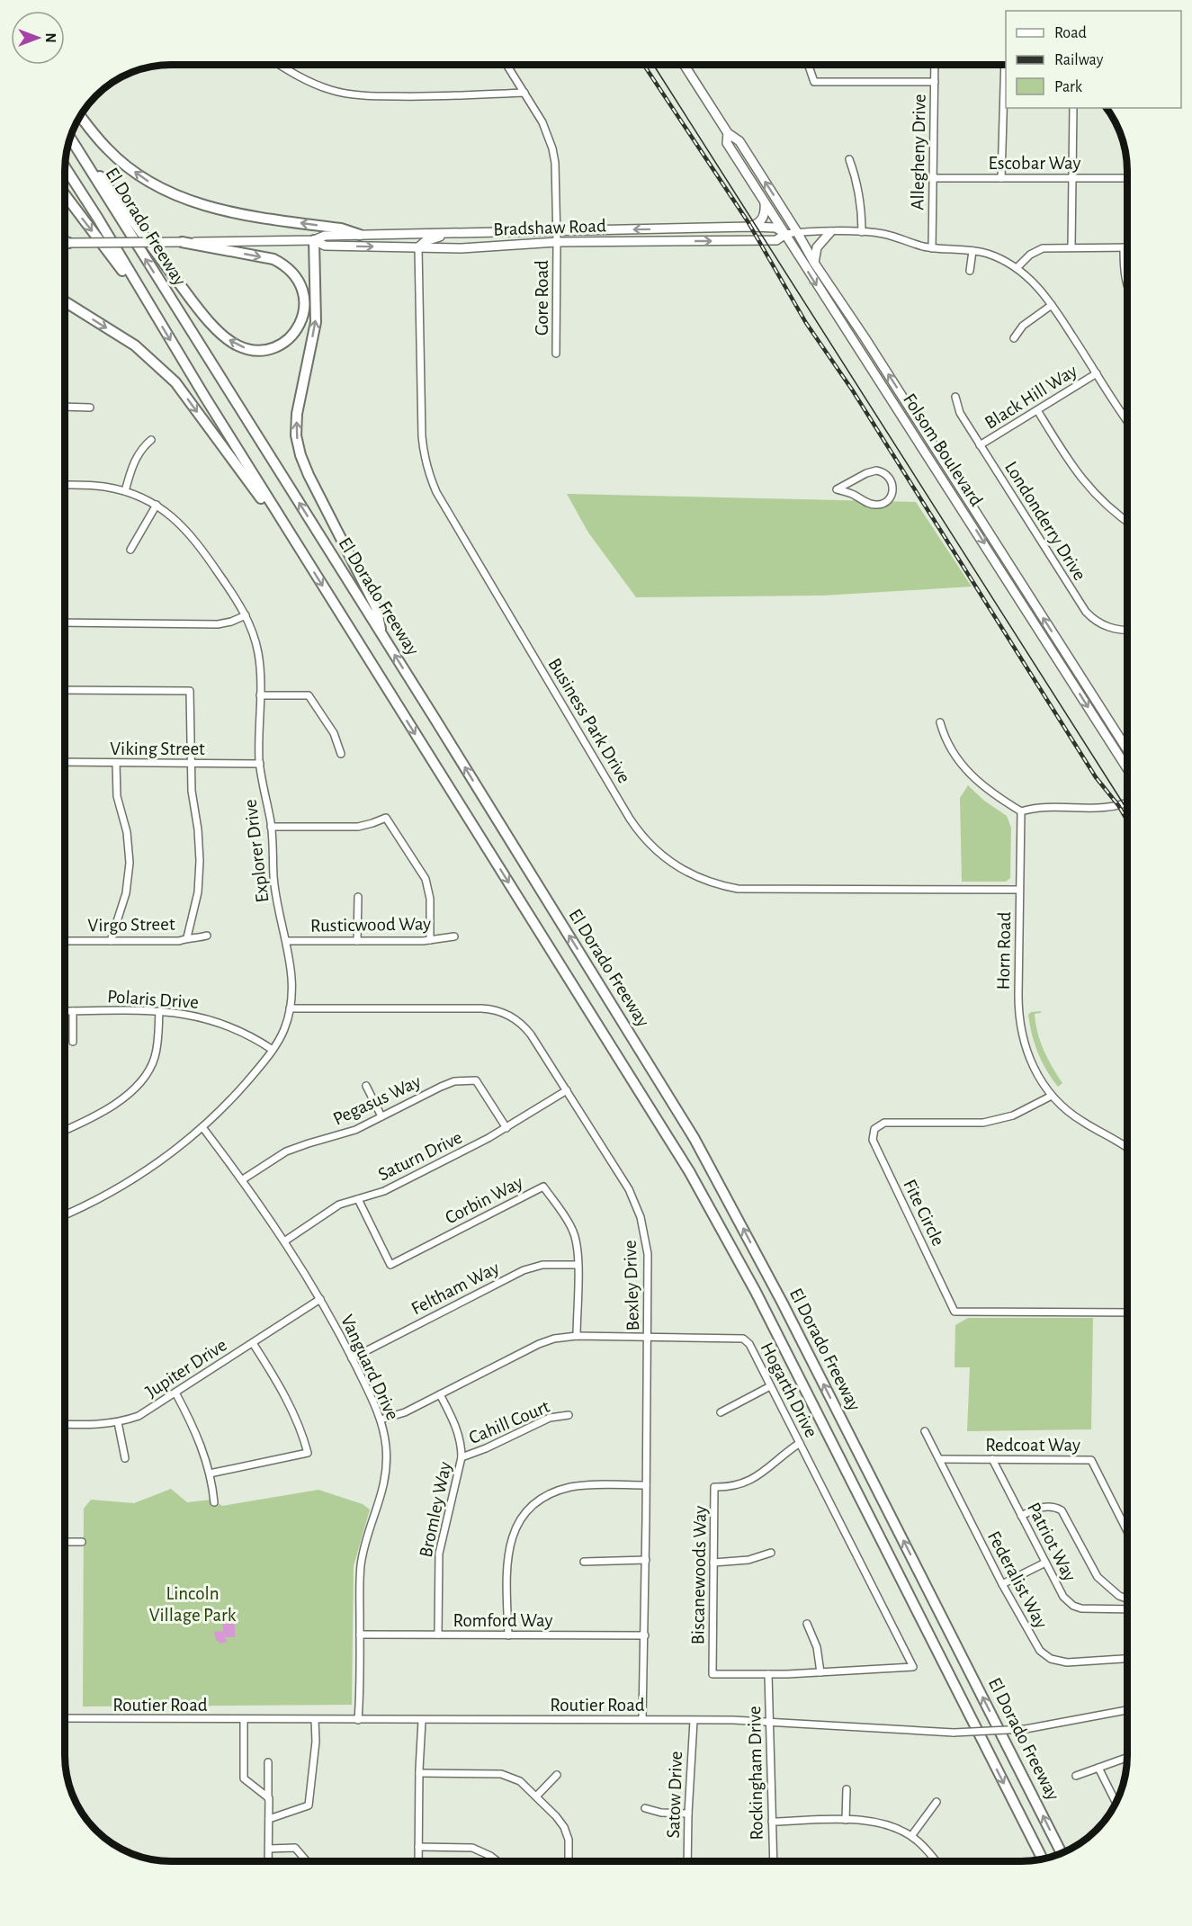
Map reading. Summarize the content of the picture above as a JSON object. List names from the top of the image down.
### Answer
{
  "streets": {
    "highway": ["El Dorado Freeway"],
    "main road": ["Bradshaw Road", "Folsom Boulevard"],
    "street": [
      "Allegheny Drive",
      "Escobar Way",
      "Gore Road",
      "Black Hill Way",
      "Londonderry Drive",
      "Business Park Drive",
      "Viking Street",
      "Explorer Drive",
      "Virgo Street",
      "Rusticwood Way",
      "Horn Road",
      "Polaris Drive",
      "Pegasus Way",
      "Saturn Drive",
      "Corbin Way",
      "Fite Circle",
      "Bexley Drive",
      "Feltham Way",
      "Vanguard Drive",
      "Jupiter Drive",
      "Hogarth Drive",
      "Cahill Court",
      "Redcoat Way",
      "Bromley Way",
      "Patriot Way",
      "Biscanewoods Way",
      "Federalist Way",
      "Romford Way",
      "Routier Road",
      "Rockingham Drive",
      "Satow Drive"
    ]
  },
  "crossings": [
    ["Allegheny Drive", "Escobar Way"],
    ["Allegheny Drive", "Bradshaw Road"],
    ["Bradshaw Road", "Gore Road"],
    ["Bradshaw Road", "Black Hill Way"],
    ["Bradshaw Road", "Folsom Boulevard"],
    ["Bradshaw Road", "Business Park Drive"],
    ["Black Hill Way", "Londonderry Drive"],
    ["Business Park Drive", "Horn Road"],
    ["Viking Street", "Explorer Drive"],
    ["Explorer Drive", "Rusticwood Way"],
    ["Explorer Drive", "Polaris Drive"],
    ["Explorer Drive", "Bexley Drive"],
    ["Explorer Drive", "Vanguard Drive"],
    ["Horn Road", "Fite Circle"],
    ["Pegasus Way", "Saturn Drive"],
    ["Pegasus Way", "Vanguard Drive"],
    ["Saturn Drive", "Corbin Way"],
    ["Saturn Drive", "Bexley Drive"],
    ["Saturn Drive", "Vanguard Drive"],
    ["Corbin Way", "Feltham Way"],
    ["Corbin Way", "Hogarth Drive"],
    ["Bexley Drive", "Hogarth Drive"],
    ["Bexley Drive", "Romford Way"],
    ["Bexley Drive", "Routier Road"],
    ["Feltham Way", "Vanguard Drive"],
    ["Vanguard Drive", "Jupiter Drive"],
    ["Vanguard Drive", "Hogarth Drive"],
    ["Vanguard Drive", "Romford Way"],
    ["Vanguard Drive", "Routier Road"],
    ["Hogarth Drive", "Bromley Way"],
    ["Hogarth Drive", "Biscanewoods Way"],
    ["Hogarth Drive", "Rockingham Drive"],
    ["Cahill Court", "Bromley Way"],
    ["Redcoat Way", "Patriot Way"],
    ["Redcoat Way", "Federalist Way"],
    ["Bromley Way", "Romford Way"],
    ["Biscanewoods Way", "Rockingham Drive"],
    ["Routier Road", "Rockingham Drive"],
    ["Routier Road", "Satow Drive"]
  ],
  "parks": ["Lincoln Village Park"],
  "legend": ["Road", "Railway", "Park"],
  "north": "right"
}
